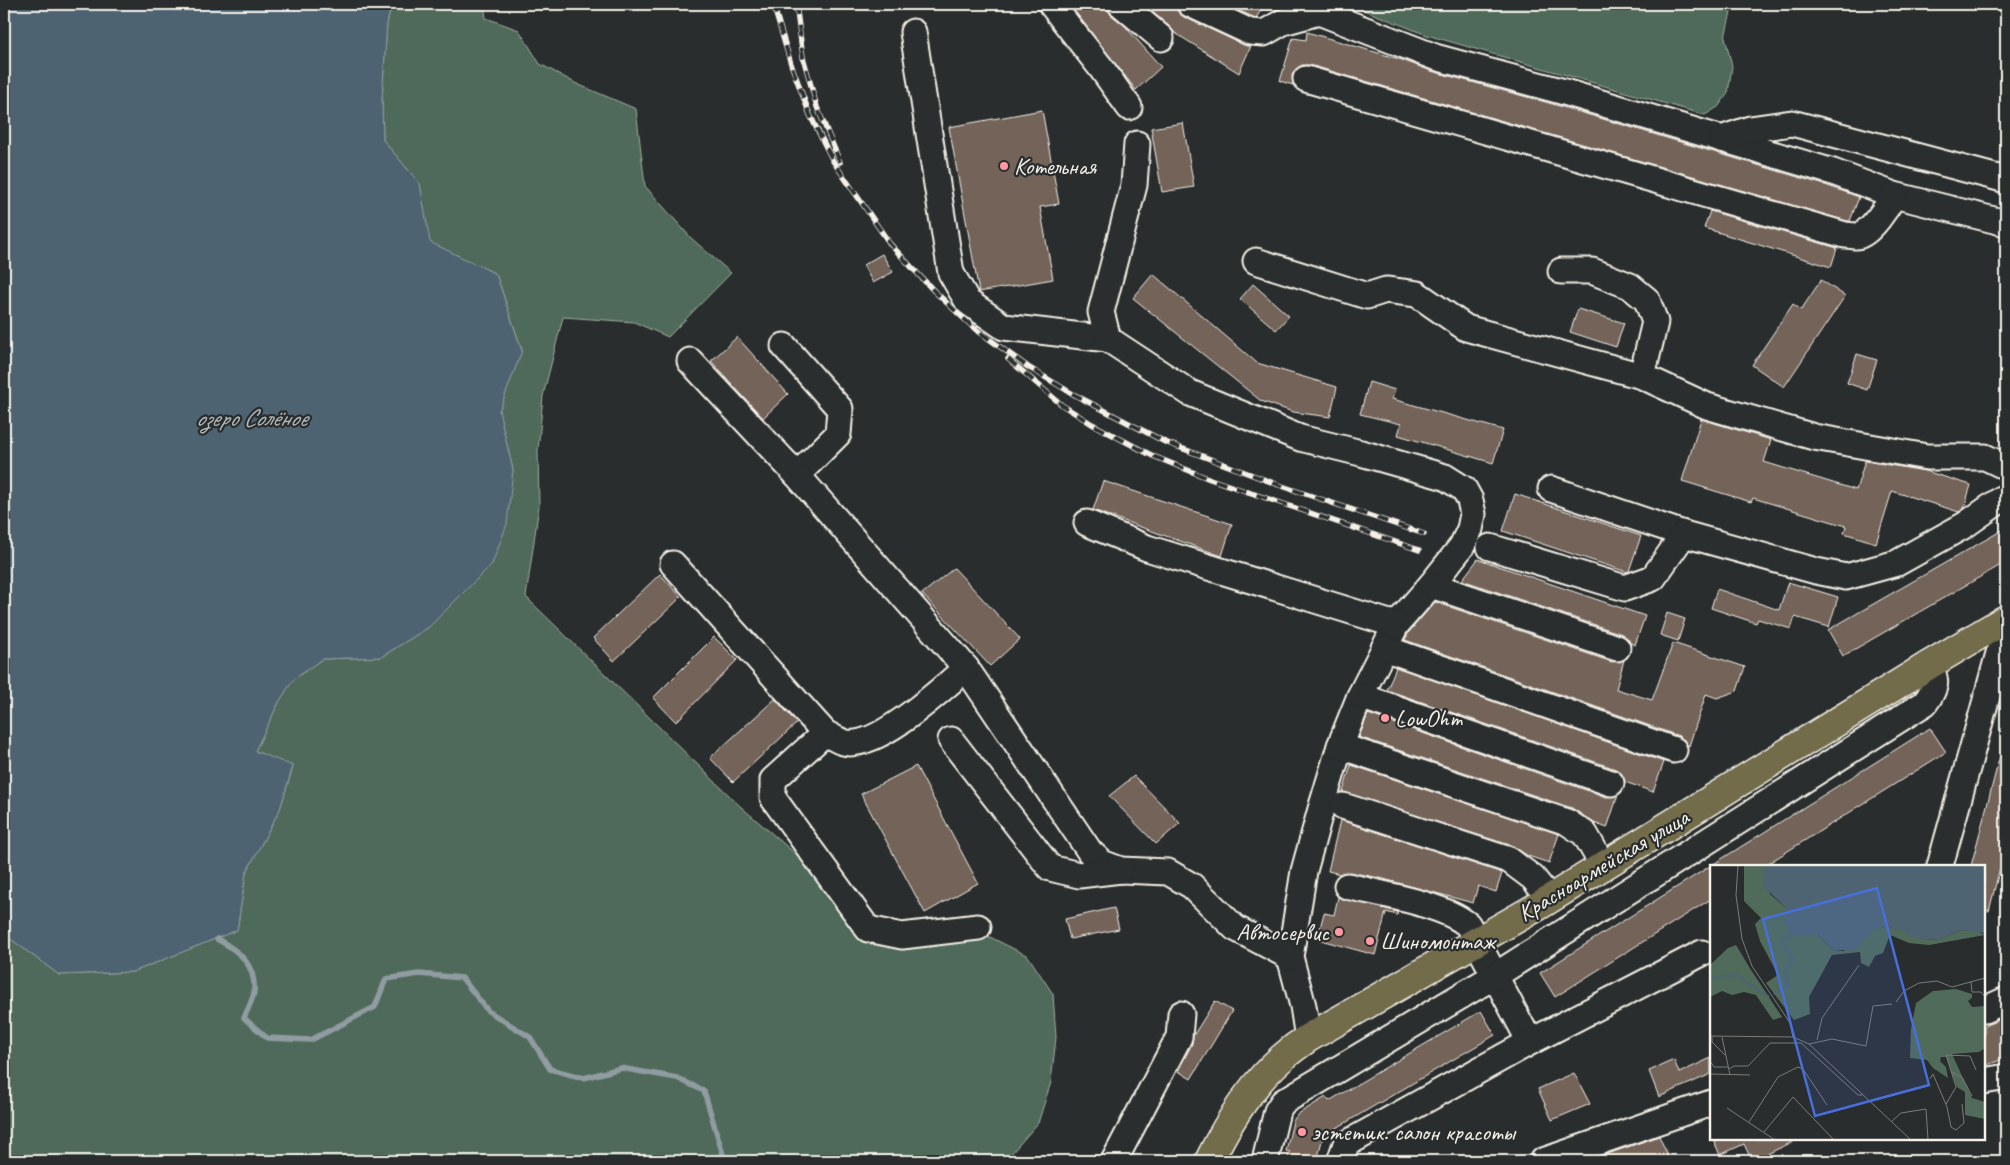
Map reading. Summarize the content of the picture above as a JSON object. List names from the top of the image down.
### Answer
{
  "streets": {
    "main road": ["Красноармейская улица"]
  },
  "water": ["озеро Солёное"],
  "places": [
    "Котельная",
    "LowOhm",
    "Автосервис",
    "Шиномонтаж",
    "эстетик. салон красоты"
  ]
}
